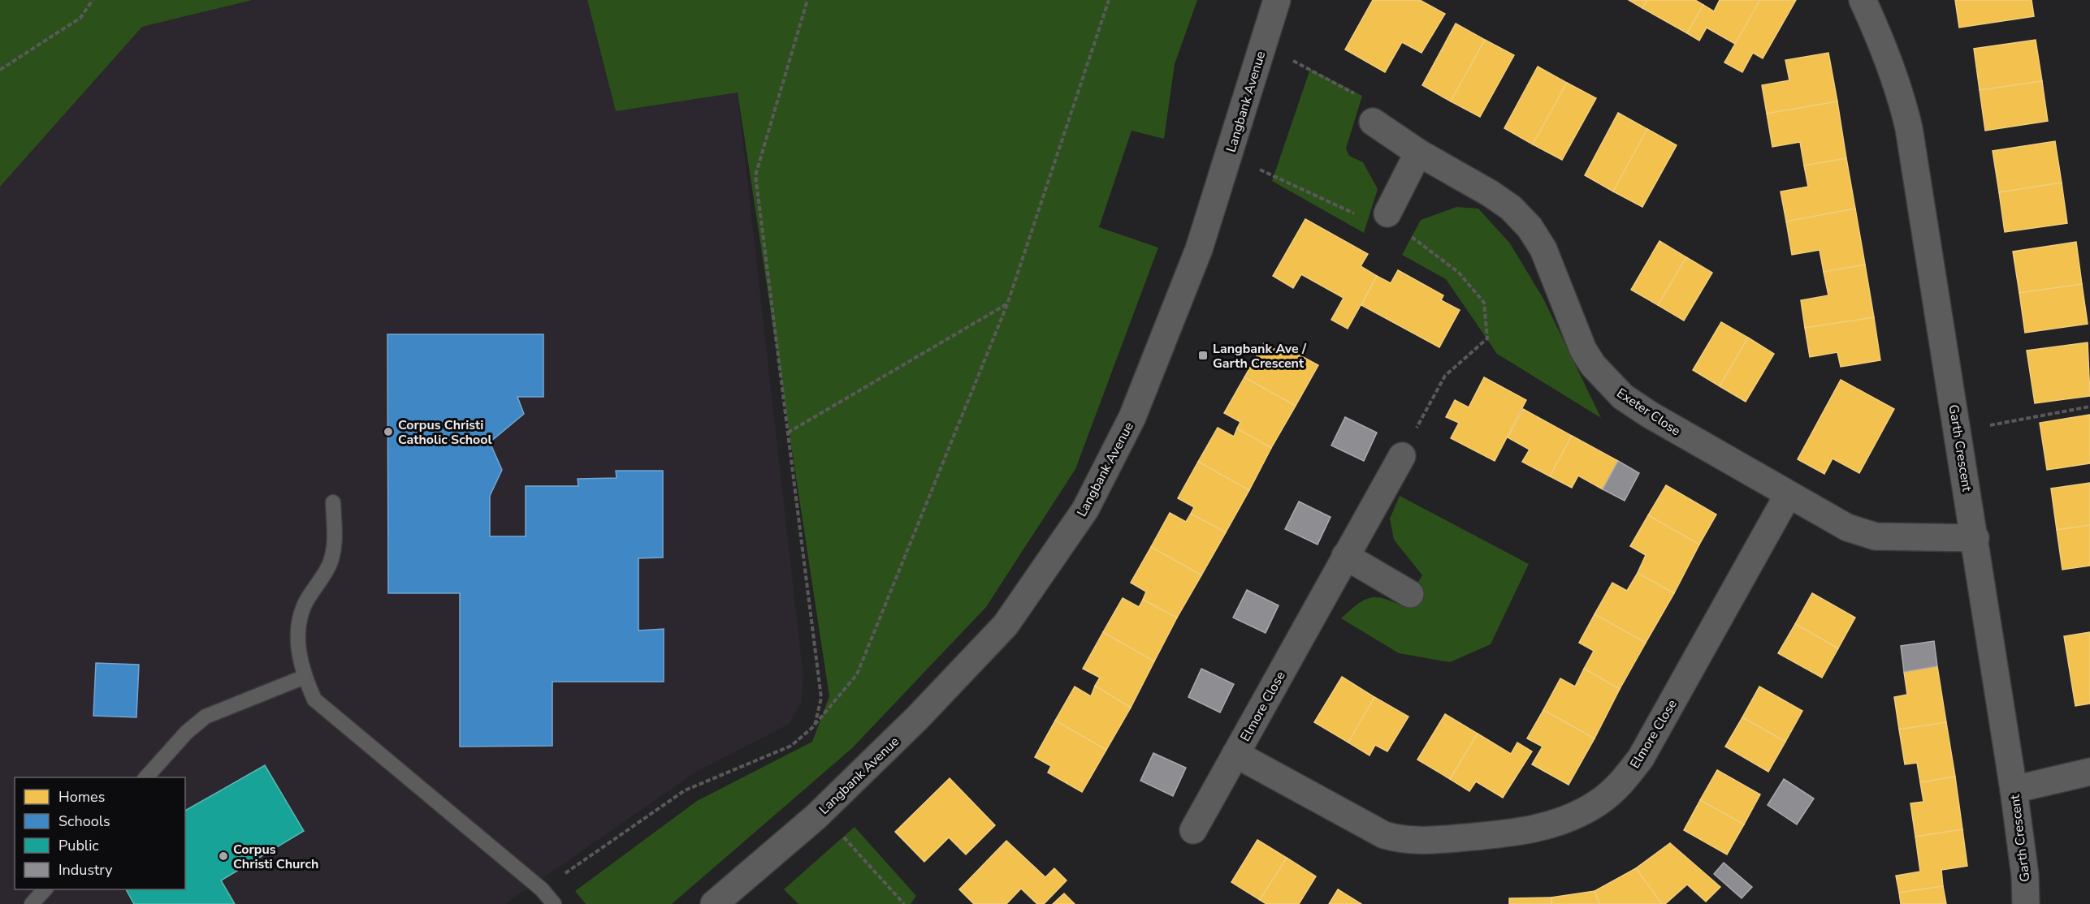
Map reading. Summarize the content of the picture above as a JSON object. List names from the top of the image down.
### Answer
{
  "streets": {
    "street": [
      "Langbank Avenue",
      "Exeter Close",
      "Garth Crescent",
      "Elmore Close"
    ]
  },
  "crossings": [
    ["Exeter Close", "Garth Crescent"],
    ["Exeter Close", "Elmore Close"]
  ],
  "places": {
    "transit": ["Langbank Ave / Garth Crescent"],
    "other": ["Corpus Christi Catholic School", "Corpus Christi Church"]
  },
  "legend": [
    "Homes",
    "Schools",
    "Public",
    "Industry"
  ]
}
